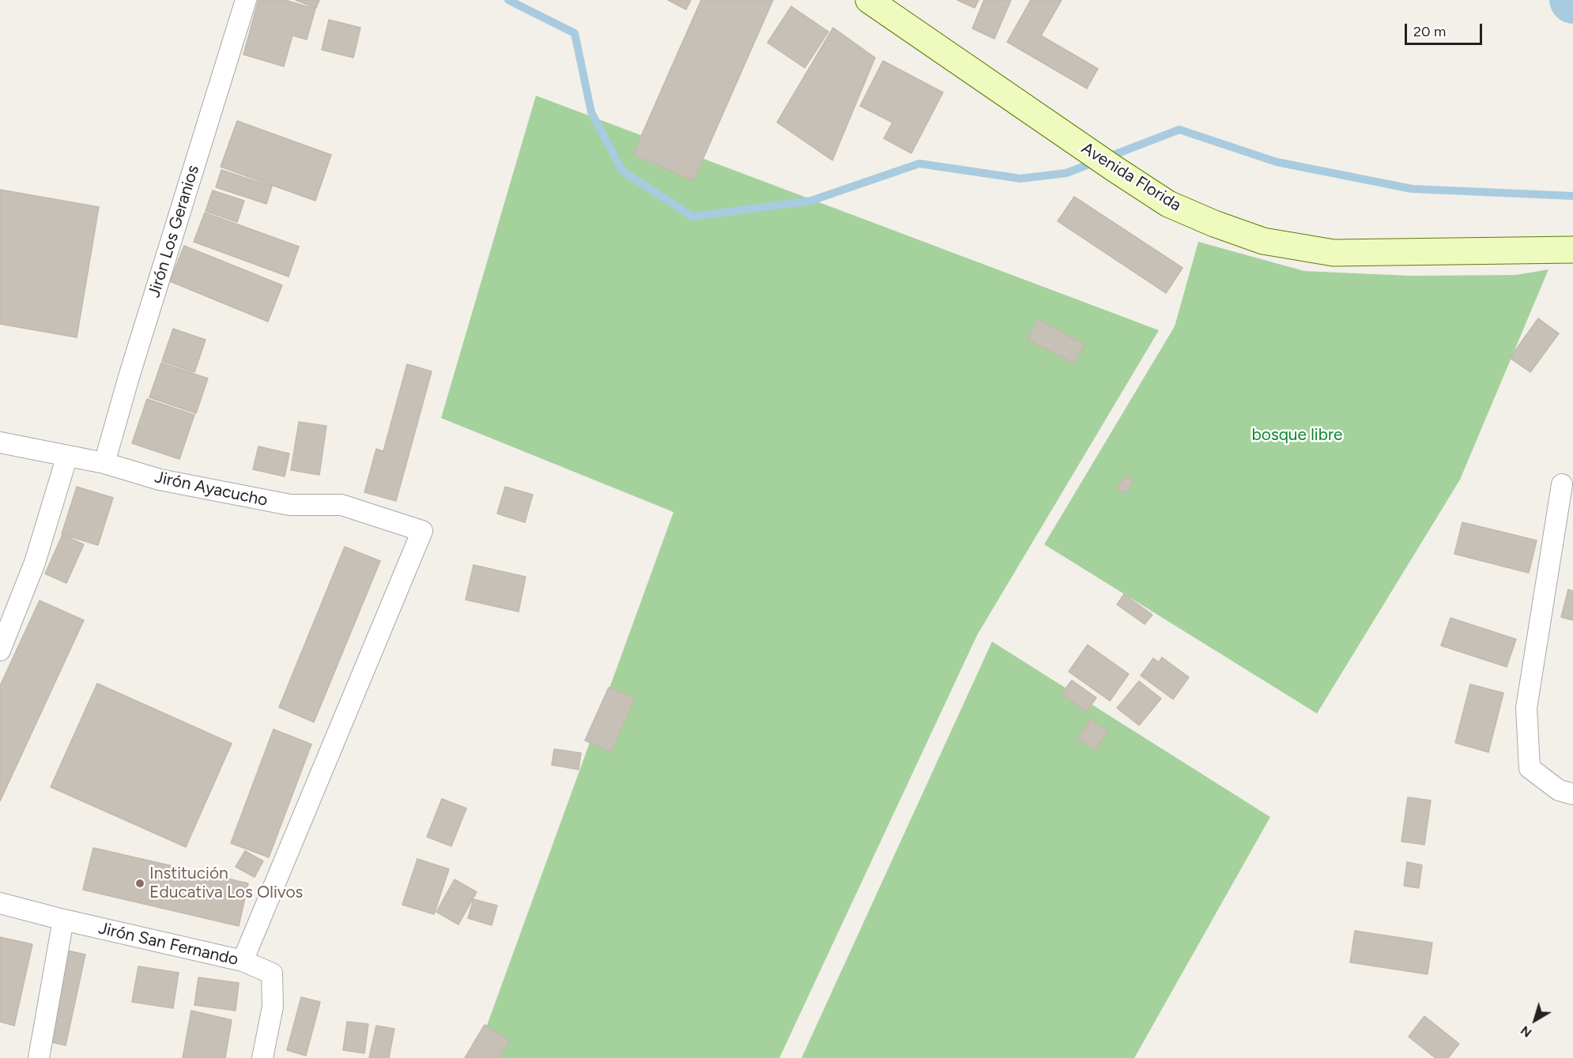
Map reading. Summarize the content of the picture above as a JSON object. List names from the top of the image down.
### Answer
{
  "streets": {
    "street": [
      "Avenida Florida",
      "Jirón Los Geranios",
      "Jirón Ayacucho",
      "Jirón San Fernando"
    ]
  },
  "crossings": [
    ["Jirón Los Geranios", "Jirón Ayacucho"],
    ["Jirón Ayacucho", "Jirón San Fernando"]
  ],
  "parks": ["bosque libre"],
  "places": ["Institución Educativa Los Olivos"],
  "scale_bar": "20 m",
  "north": "bottom left"
}
